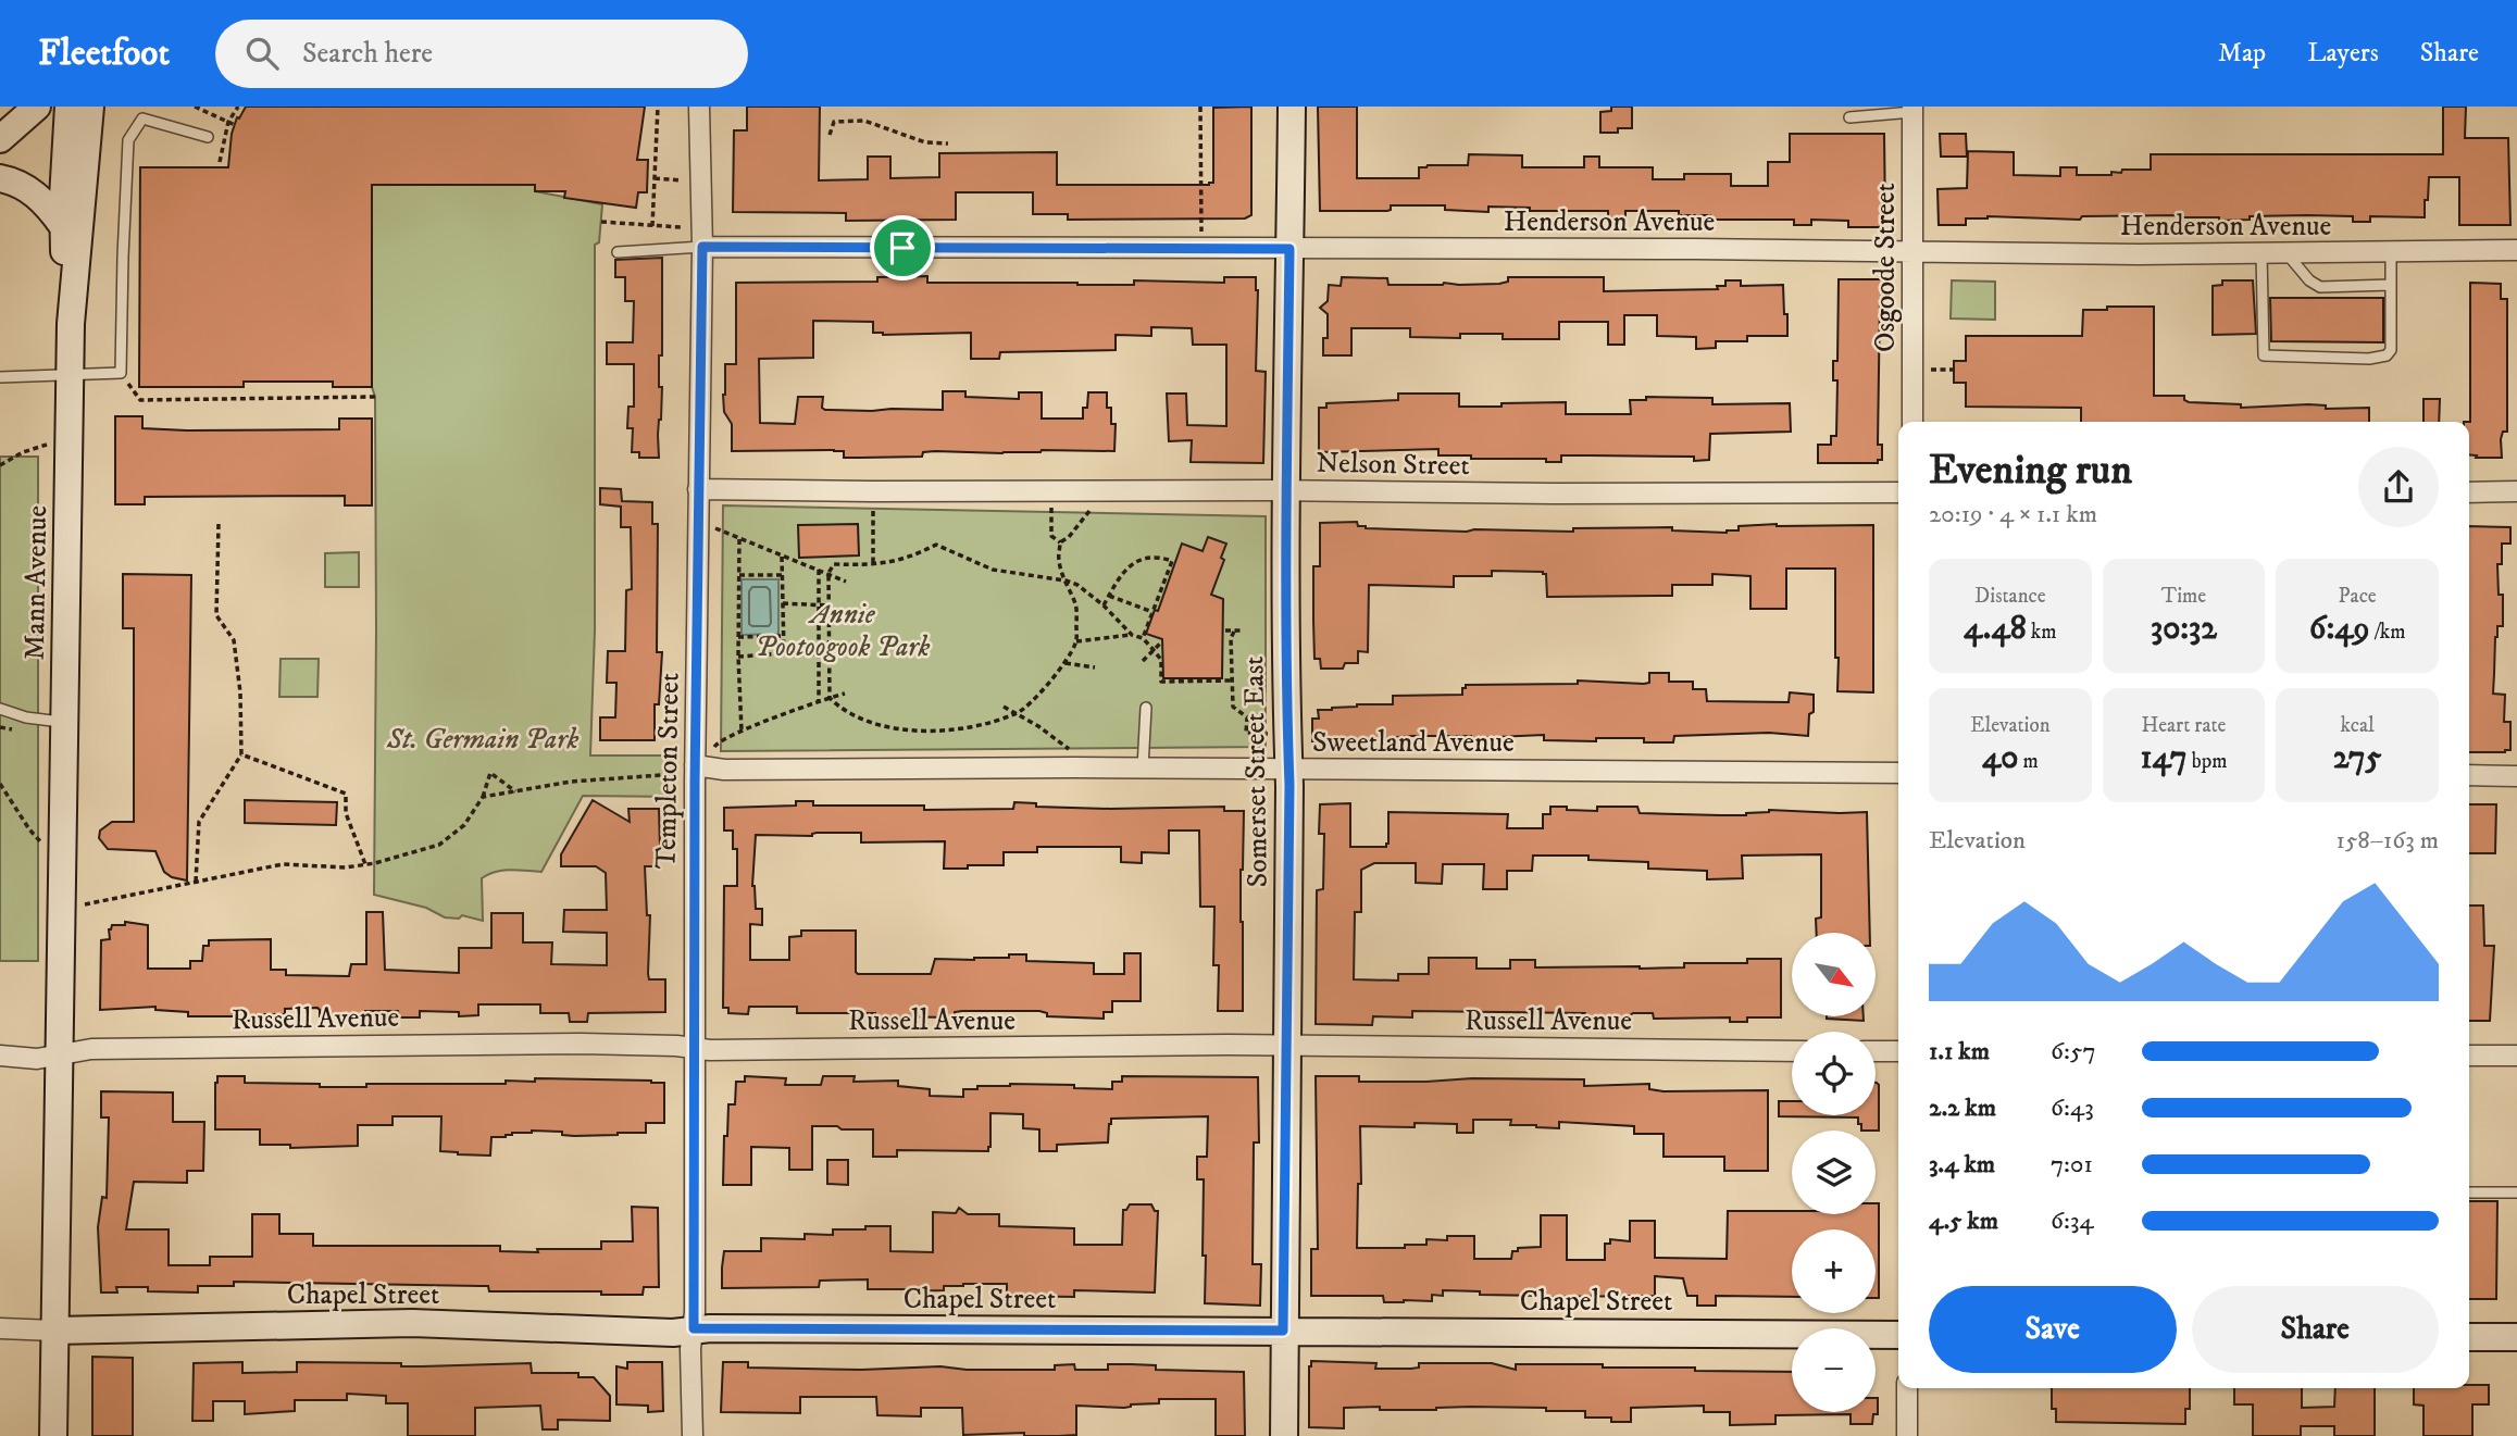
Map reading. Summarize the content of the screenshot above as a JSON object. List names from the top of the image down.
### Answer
{
  "streets": {
    "street": [
      "Henderson Avenue",
      "Osgoode Street",
      "Nelson Street",
      "Mann Avenue",
      "Sweetland Avenue",
      "Templeton Street",
      "Somerset Street East",
      "Russell Avenue",
      "Chapel Street"
    ]
  },
  "crossings": [
    ["Henderson Avenue", "Osgoode Street"],
    ["Henderson Avenue", "Templeton Street"],
    ["Henderson Avenue", "Somerset Street East"],
    ["Nelson Street", "Templeton Street"],
    ["Nelson Street", "Somerset Street East"],
    ["Mann Avenue", "Russell Avenue"],
    ["Mann Avenue", "Chapel Street"],
    ["Sweetland Avenue", "Templeton Street"],
    ["Sweetland Avenue", "Somerset Street East"],
    ["Templeton Street", "Russell Avenue"],
    ["Templeton Street", "Chapel Street"],
    ["Somerset Street East", "Russell Avenue"],
    ["Somerset Street East", "Chapel Street"]
  ],
  "parks": ["Annie Pootoogook Park", "St. Germain Park"],
  "north": "bottom right",
  "page": {
    "header": "Fleetfoot",
    "search": "Search here",
    "nav": ["Map", "Layers", "Share"],
    "heading": ["Evening run", "20:19 · 4 × 1.1 km"],
    "stats": [
      ["Distance", "4.48 km"],
      ["Time", "30:32"],
      ["Pace", "6:49 /km"],
      ["Elevation", "40 m"],
      ["Heart rate", "147 bpm"],
      ["kcal", "275"]
    ],
    "chart": ["Elevation", "158–163 m"],
    "map_buttons": ["+", "−"],
    "list": [
      {
        "name": "1.1 km",
        "note": "6:57"
      },
      {
        "name": "2.2 km",
        "note": "6:43"
      },
      {
        "name": "3.4 km",
        "note": "7:01"
      },
      {
        "name": "4.5 km",
        "note": "6:34"
      }
    ],
    "buttons": ["Save", "Share"]
  }
}
